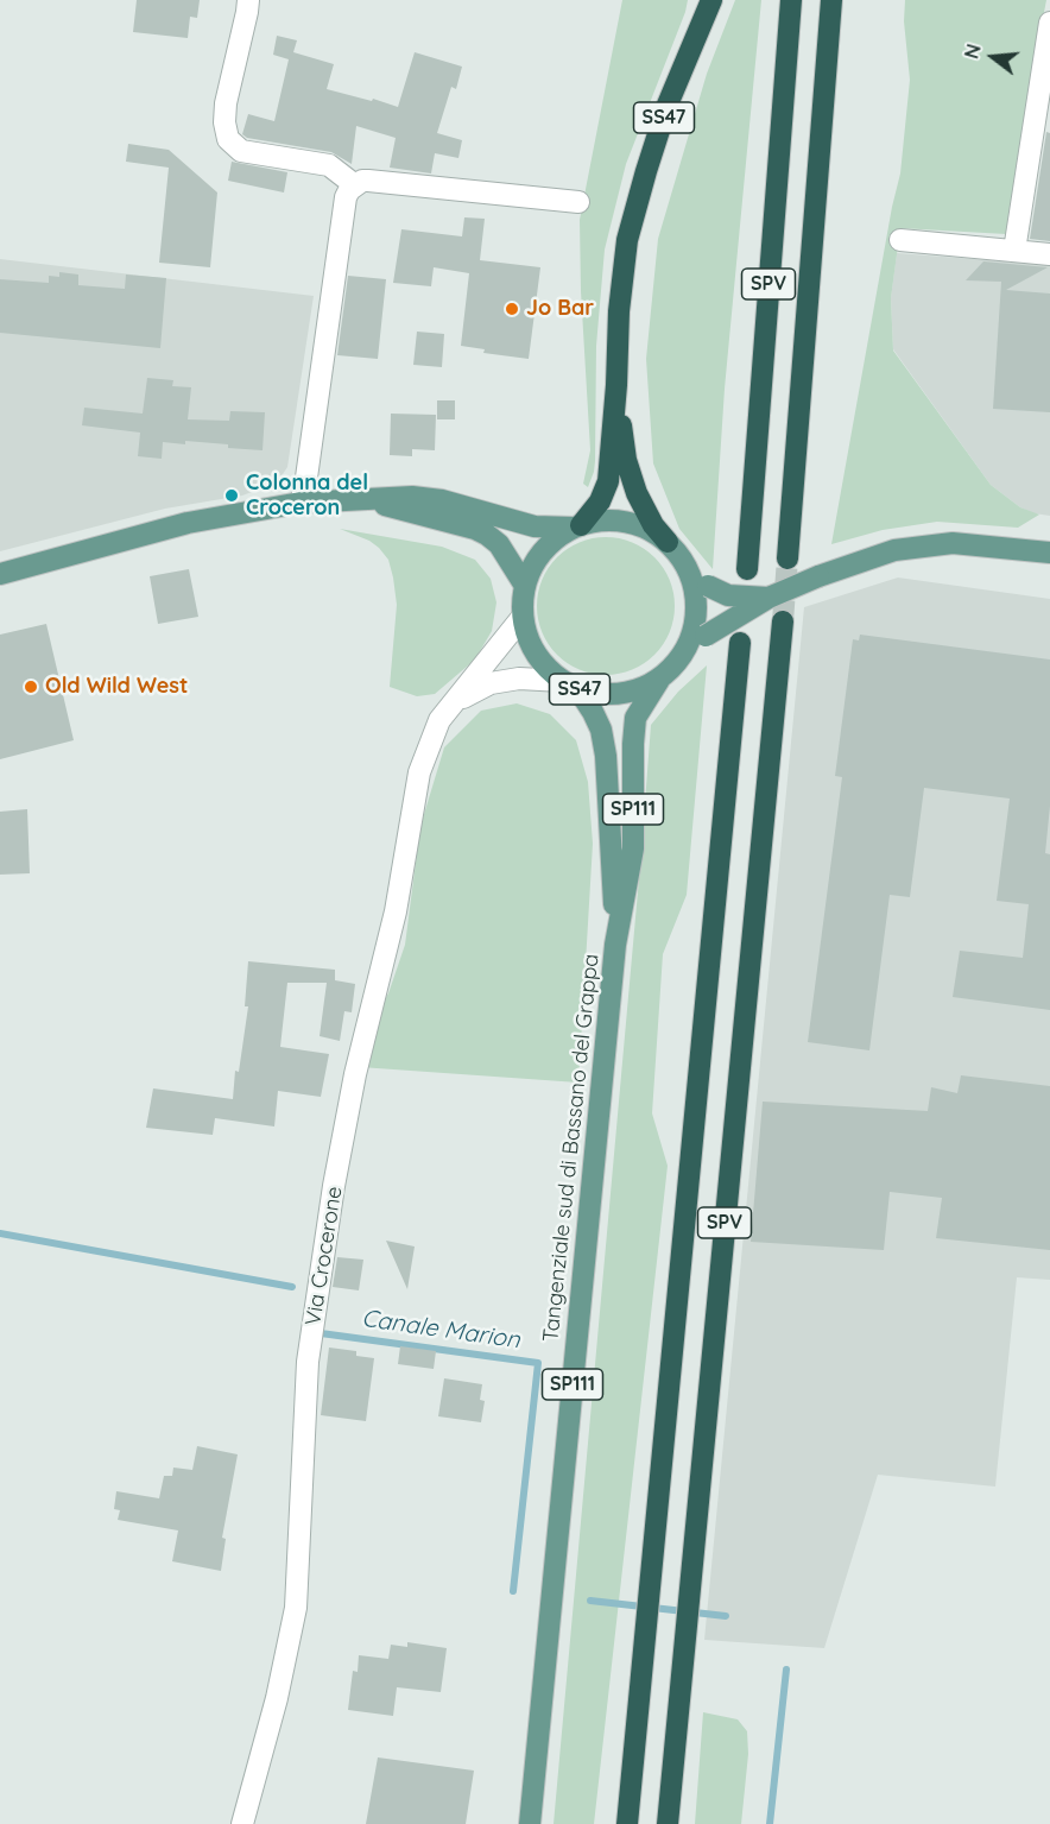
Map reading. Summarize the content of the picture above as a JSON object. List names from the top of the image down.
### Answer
{
  "streets": {
    "highway": ["SS47", "SPV", "Tangenziale sud di Bassano del Grappa"],
    "main road": ["SP111"],
    "street": ["Via Crocerone"]
  },
  "crossings": [
    ["SS47", "Tangenziale sud di Bassano del Grappa"],
    ["SS47", "Via Crocerone"],
    ["Tangenziale sud di Bassano del Grappa", "Via Crocerone"]
  ],
  "water": ["Canale Marion"],
  "places": ["Jo Bar", "Colonna del Croceron", "Old Wild West"],
  "north": "left"
}
